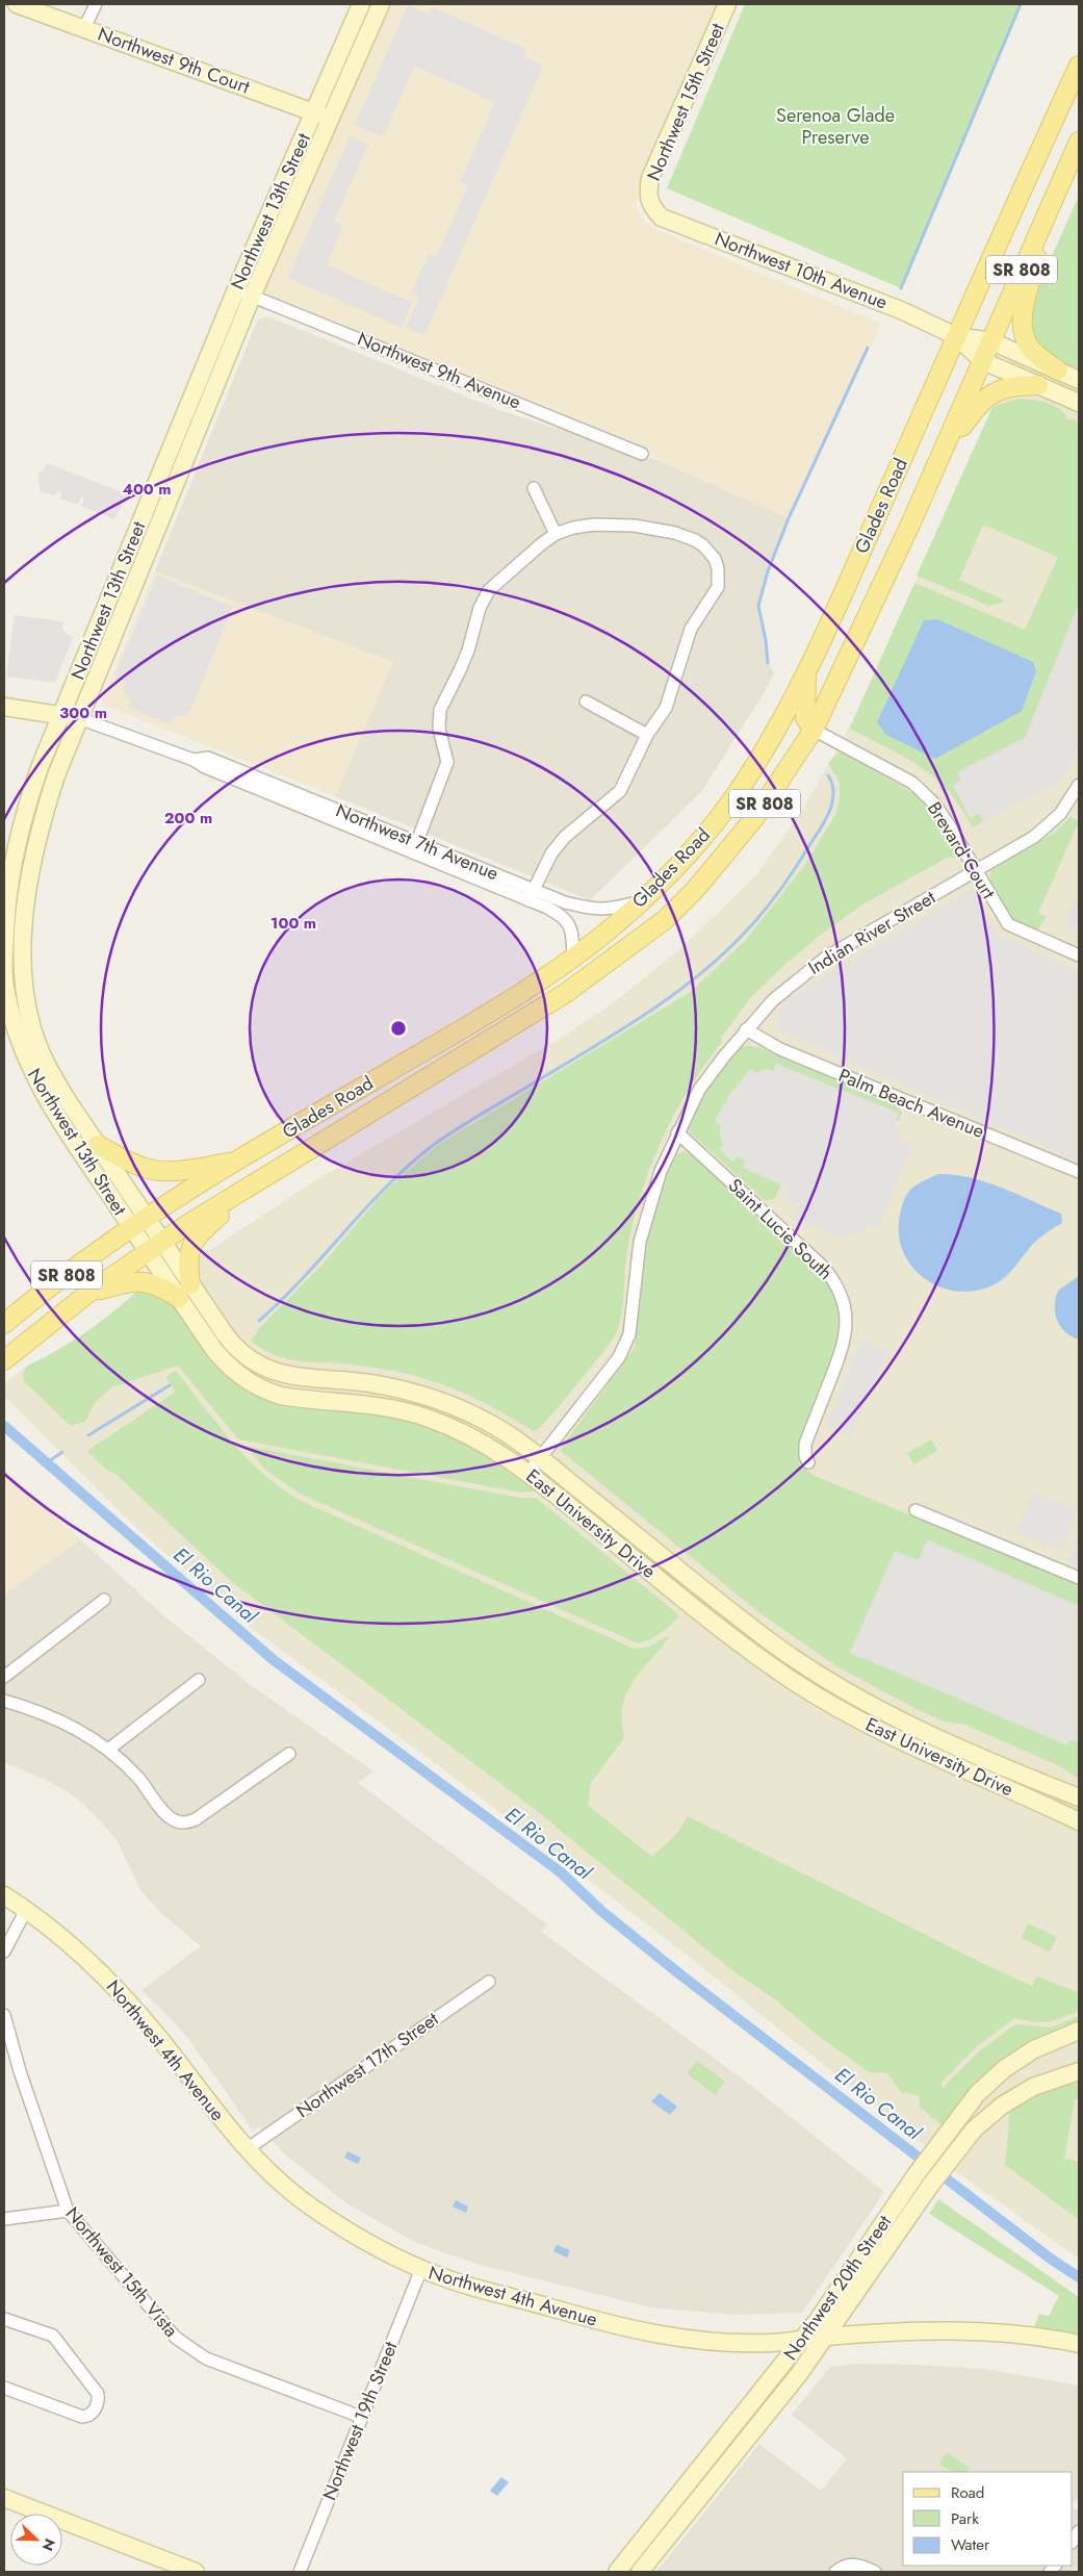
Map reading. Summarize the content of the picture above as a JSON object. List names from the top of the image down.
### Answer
{
  "streets": {
    "main road": ["SR 808", "Glades Road"],
    "street": [
      "Northwest 9th Court",
      "Northwest 15th Street",
      "Northwest 13th Street",
      "Northwest 10th Avenue",
      "Northwest 9th Avenue",
      "Northwest 7th Avenue",
      "Brevard Court",
      "Indian River Street",
      "Palm Beach Avenue",
      "Saint Lucie South",
      "East University Drive",
      "Northwest 4th Avenue",
      "Northwest 17th Street",
      "Northwest 15th Vista",
      "Northwest 20th Street",
      "Northwest 19th Street"
    ]
  },
  "crossings": [
    ["Northwest 9th Court", "Northwest 13th Street"],
    ["Northwest 15th Street", "Northwest 10th Avenue"],
    ["Northwest 13th Street", "Northwest 9th Avenue"],
    ["Northwest 13th Street", "Glades Road"],
    ["Northwest 13th Street", "Northwest 7th Avenue"],
    ["Northwest 13th Street", "East University Drive"],
    ["Northwest 10th Avenue", "Glades Road"],
    ["Glades Road", "Northwest 7th Avenue"],
    ["Glades Road", "Brevard Court"],
    ["Glades Road", "East University Drive"],
    ["Brevard Court", "Indian River Street"],
    ["Indian River Street", "Palm Beach Avenue"],
    ["Indian River Street", "Saint Lucie South"],
    ["Indian River Street", "East University Drive"],
    ["Northwest 4th Avenue", "Northwest 17th Street"],
    ["Northwest 4th Avenue", "Northwest 20th Street"],
    ["Northwest 4th Avenue", "Northwest 19th Street"],
    ["Northwest 15th Vista", "Northwest 19th Street"]
  ],
  "water": ["El Rio Canal"],
  "parks": ["Serenoa Glade Preserve"],
  "legend": ["Road", "Park", "Water"],
  "north": "bottom right",
  "rings": [
    "400 m",
    "300 m",
    "200 m",
    "100 m"
  ]
}
